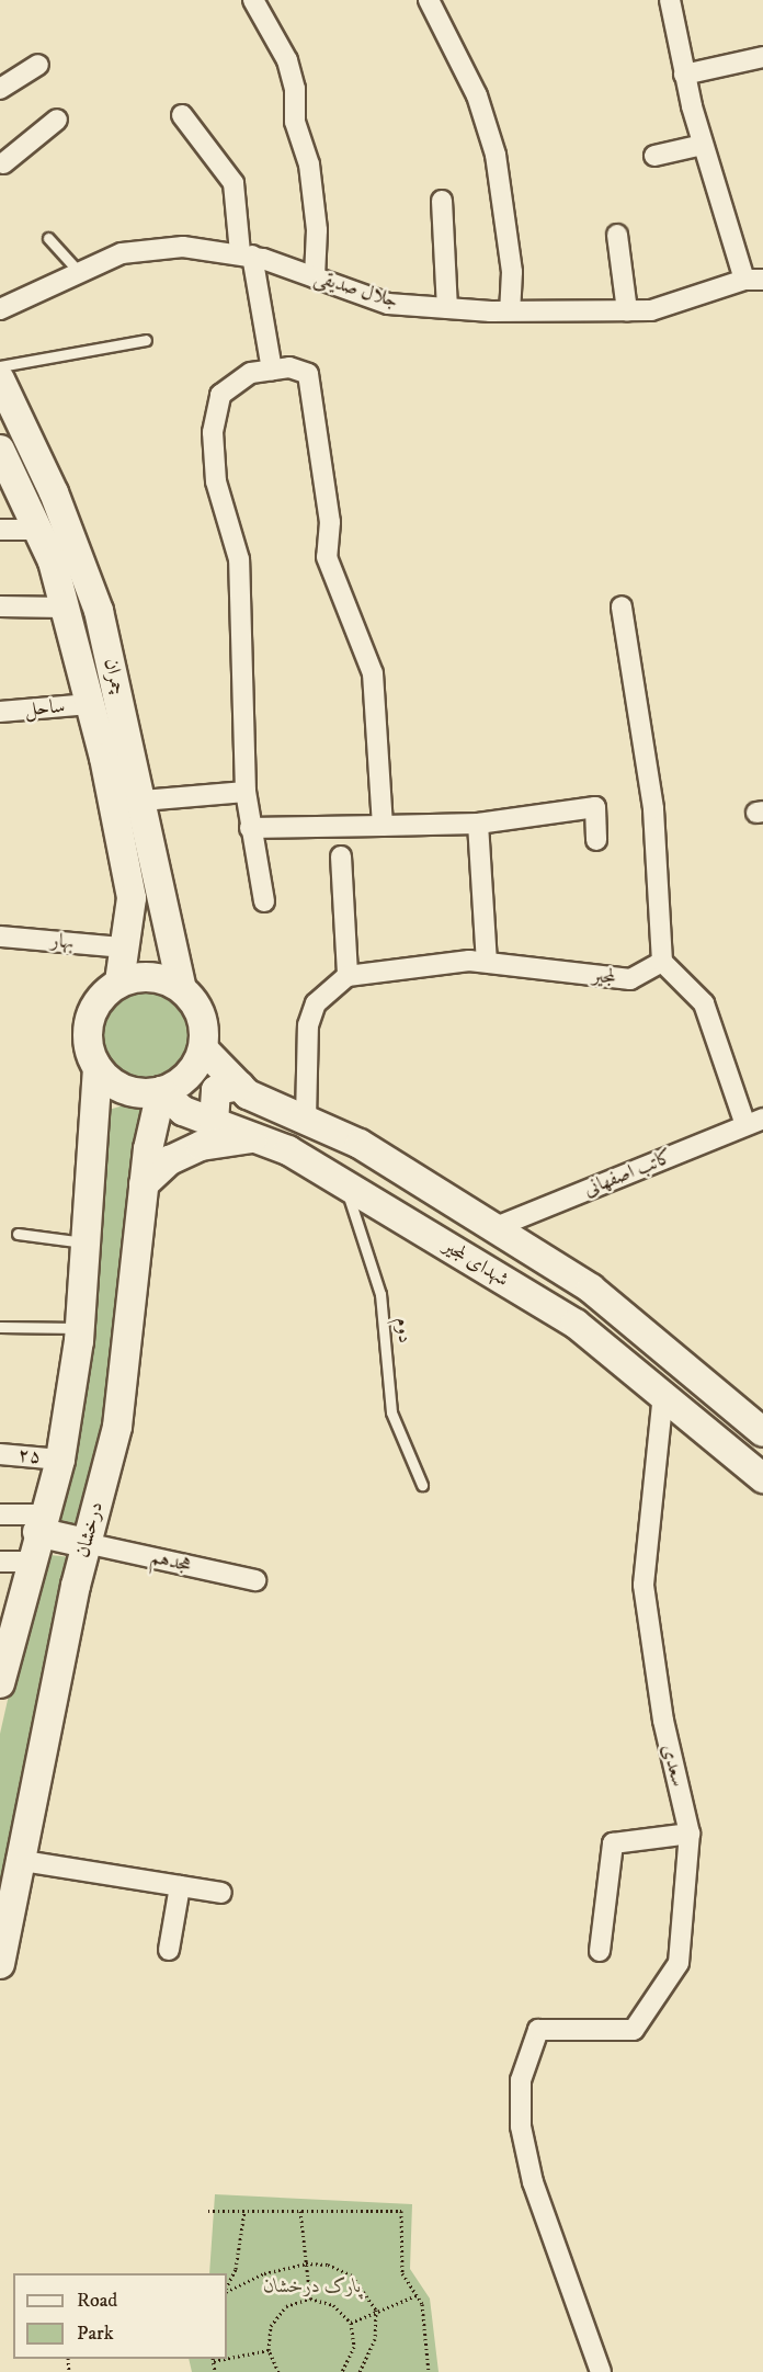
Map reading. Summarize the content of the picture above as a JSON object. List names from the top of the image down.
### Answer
{
  "streets": {
    "main road": ["چمران", "شهدای لمجیر", "درخشان"],
    "street": [
      "جلال صدیقی",
      "ساحل",
      "بهار",
      "لمجیر",
      "کاتب اصفهانی",
      "۲۵",
      "هجدهم",
      "سعدی"
    ],
    "lane": ["دوم"]
  },
  "crossings": [
    ["چمران", "ساحل"],
    ["چمران", "بهار"],
    ["چمران", "شهدای لمجیر"],
    ["چمران", "درخشان"],
    ["کاتب اصفهانی", "شهدای لمجیر"],
    ["شهدای لمجیر", "دوم"],
    ["شهدای لمجیر", "درخشان"],
    ["شهدای لمجیر", "سعدی"],
    ["درخشان", "هجدهم"]
  ],
  "parks": ["پارک درخشان"],
  "legend": ["Road", "Park"]
}
